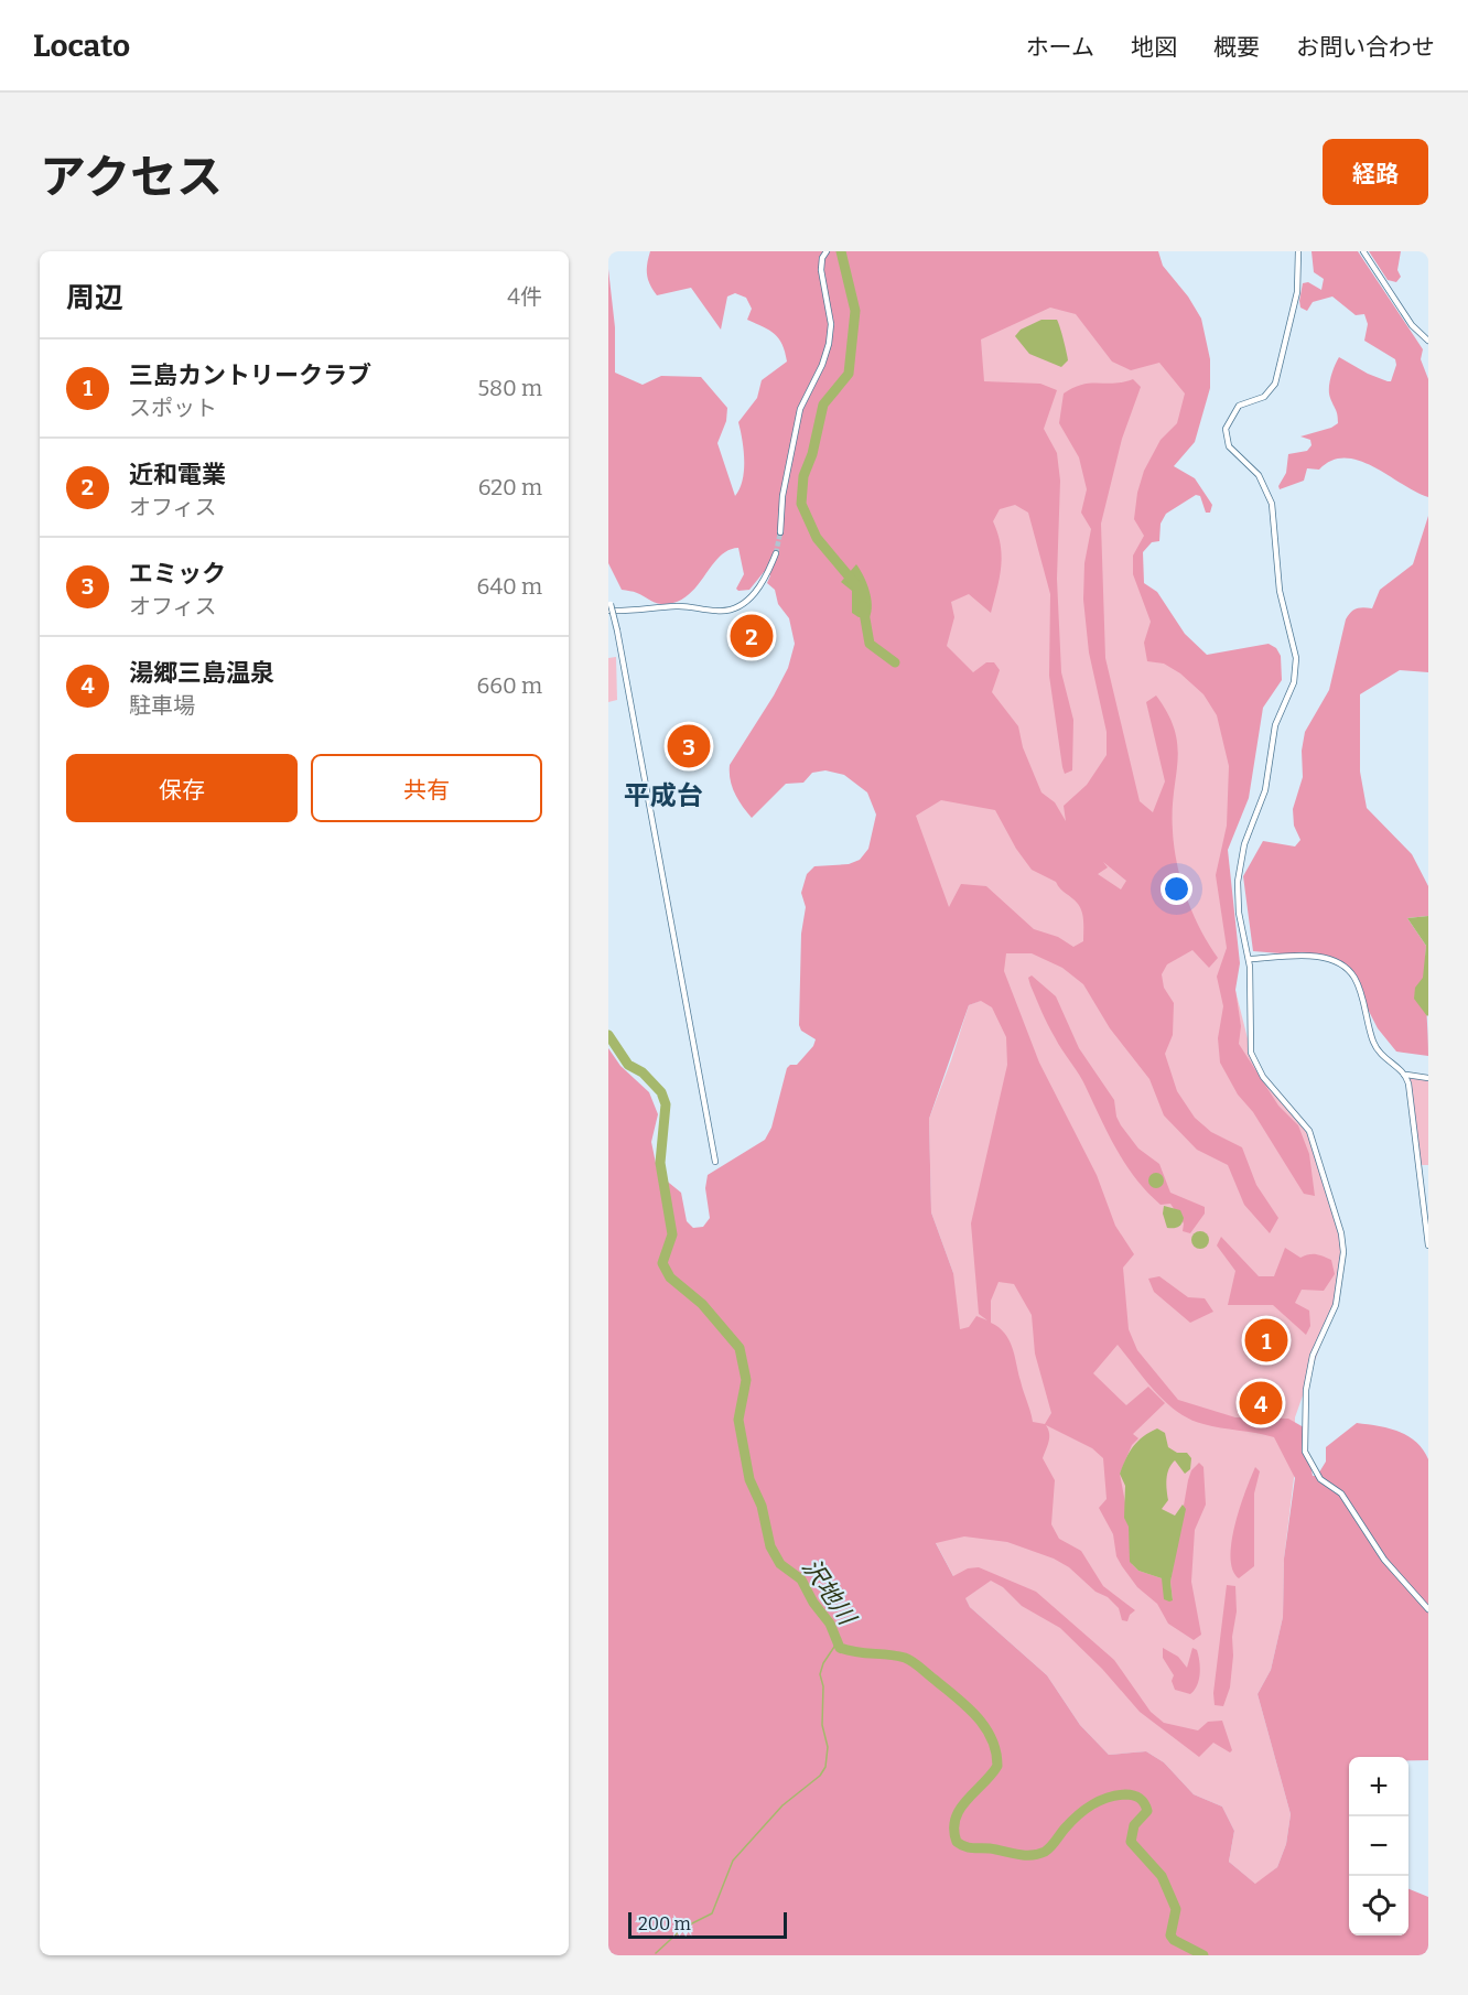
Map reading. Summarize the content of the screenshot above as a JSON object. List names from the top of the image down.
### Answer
{
  "districts": ["平成台"],
  "water": ["沢地川"],
  "scale_bar": "200 m",
  "page": {
    "header": "Locato",
    "nav": [
      "ホーム",
      "地図",
      "概要",
      "お問い合わせ"
    ],
    "title": "アクセス",
    "buttons": [
      "経路",
      ["保存", "共有"]
    ],
    "heading": ["周辺", "4件"],
    "list": [
      {
        "mark": "1",
        "name": "三島カントリークラブ",
        "note": "スポット",
        "value": "580 m"
      },
      {
        "mark": "2",
        "name": "近和電業",
        "note": "オフィス",
        "value": "620 m"
      },
      {
        "mark": "3",
        "name": "エミック",
        "note": "オフィス",
        "value": "640 m"
      },
      {
        "mark": "4",
        "name": "湯郷三島温泉",
        "note": "駐車場",
        "value": "660 m"
      }
    ],
    "pins": [
      "2",
      "3",
      "1",
      "4"
    ],
    "map_buttons": ["+", "−"],
    "scale": "200 m"
  }
}
